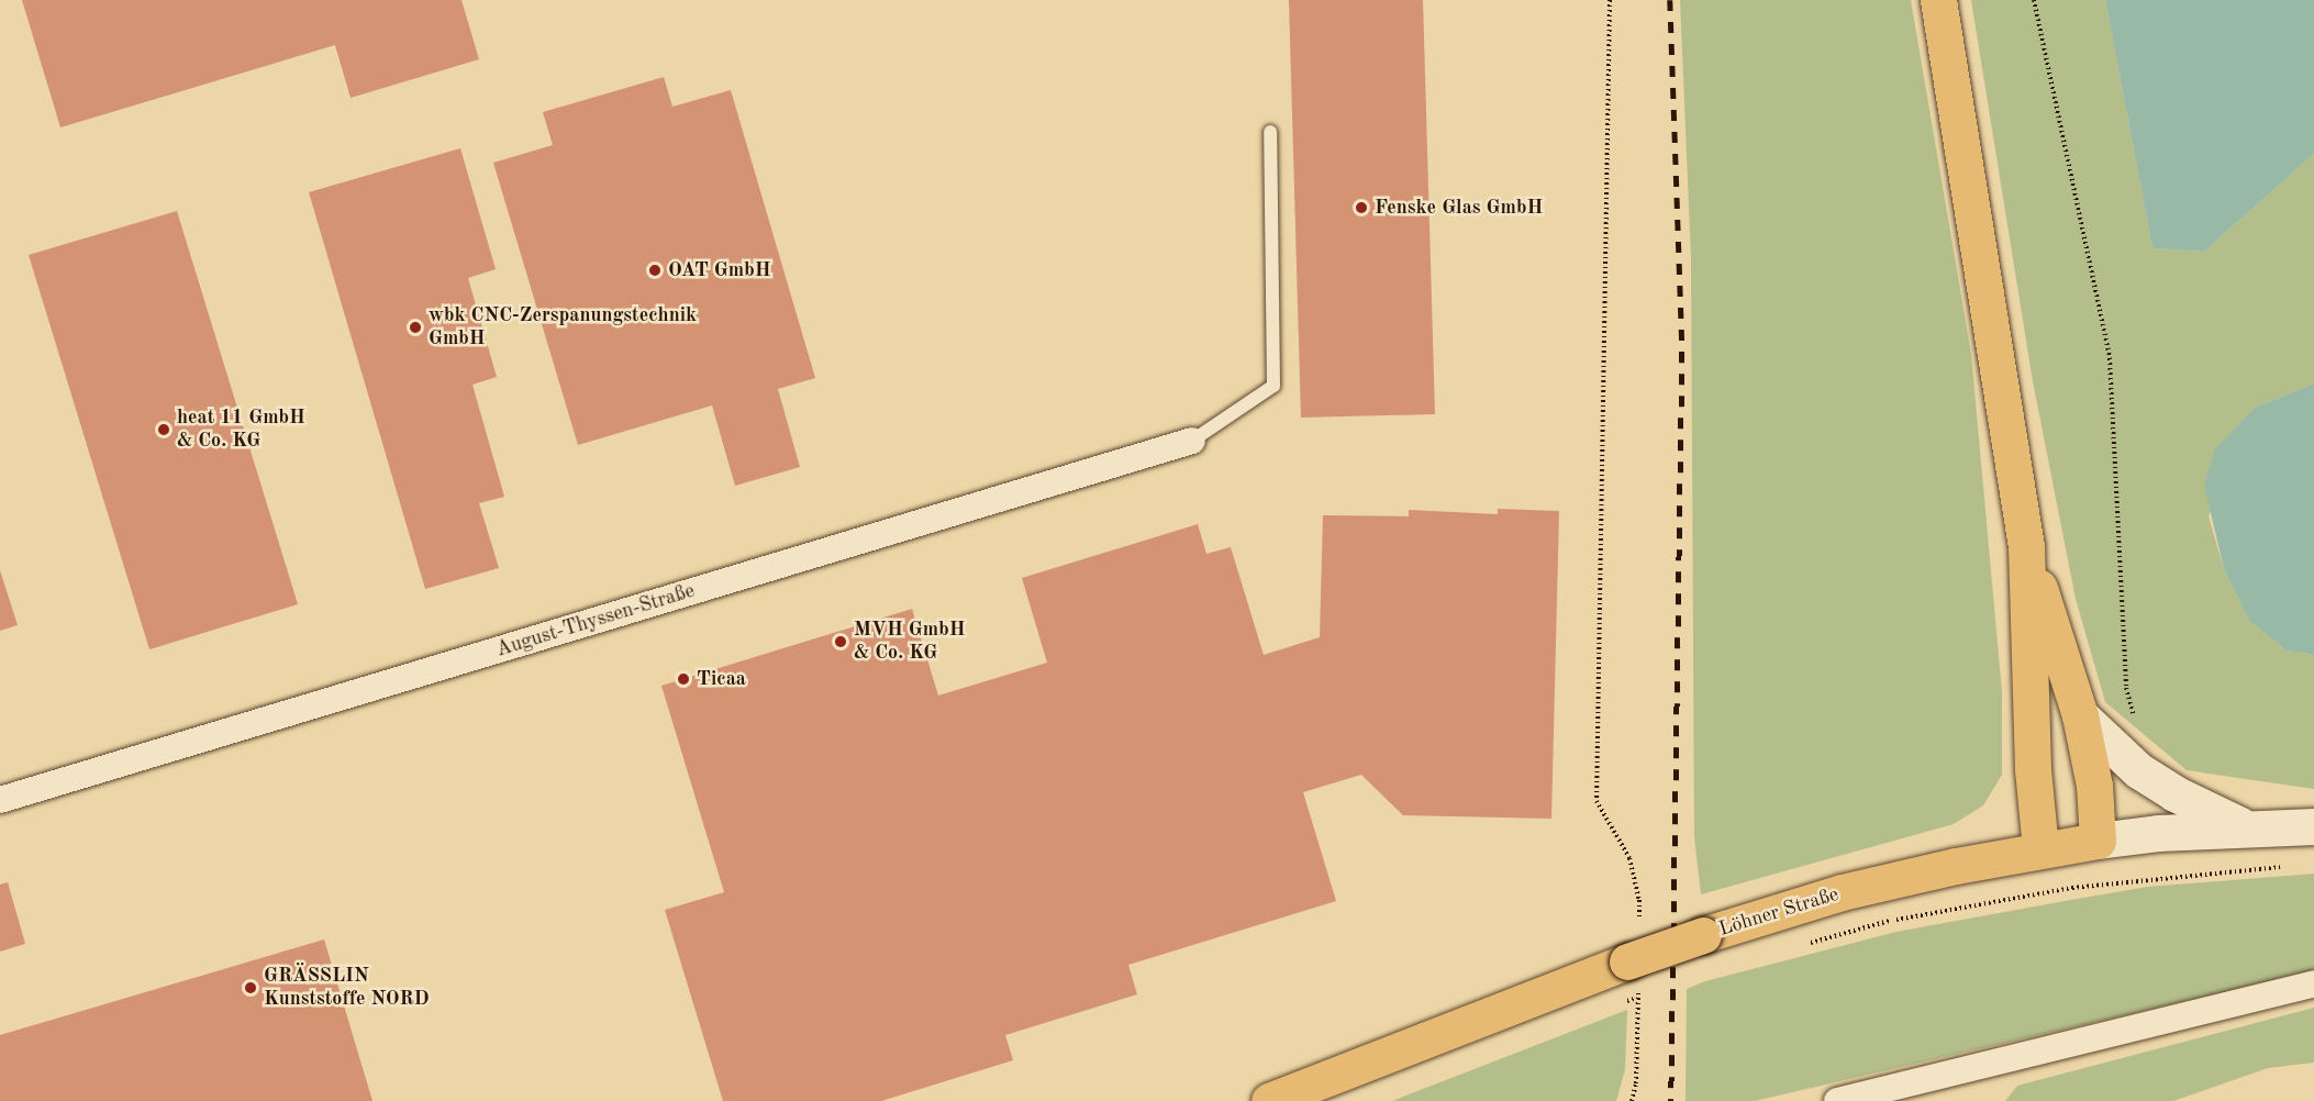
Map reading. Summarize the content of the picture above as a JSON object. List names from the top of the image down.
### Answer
{
  "streets": {
    "main road": ["Löhner Straße"],
    "street": ["August-Thyssen-Straße"]
  },
  "places": [
    "Fenske Glas GmbH",
    "OAT GmbH",
    "wbk CNC-Zerspanungstechnik GmbH",
    "heat 11 GmbH & Co. KG",
    "MVH GmbH & Co. KG",
    "Ticaa",
    "GRÄSSLIN Kunststoffe NORD"
  ]
}
